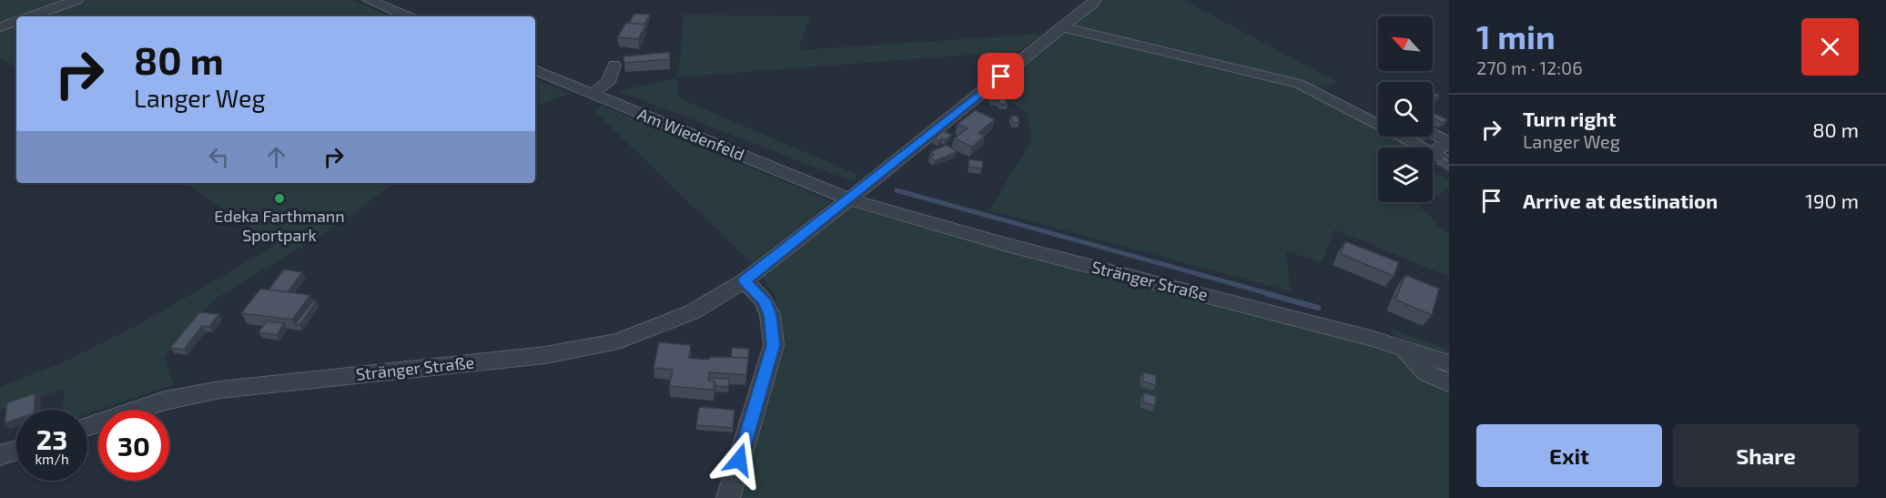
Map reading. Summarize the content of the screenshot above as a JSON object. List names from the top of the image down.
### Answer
{
  "streets": {
    "street": ["Am Wiedenfeld", "Stränger Straße"]
  },
  "crossings": [
    ["Am Wiedenfeld", "Stränger Straße"]
  ],
  "places": ["Edeka Farthmann Sportpark"],
  "north": "top left",
  "page": {
    "heading": ["1 min", "270 m · 12:06"],
    "turn": ["80 m", "Langer Weg"],
    "list": [
      {
        "name": "Turn right",
        "note": "Langer Weg",
        "value": "80 m"
      },
      {
        "name": "Arrive at destination",
        "value": "190 m"
      }
    ],
    "speed": "23 km/h",
    "limit": "30",
    "buttons": ["Exit", "Share"]
  }
}
